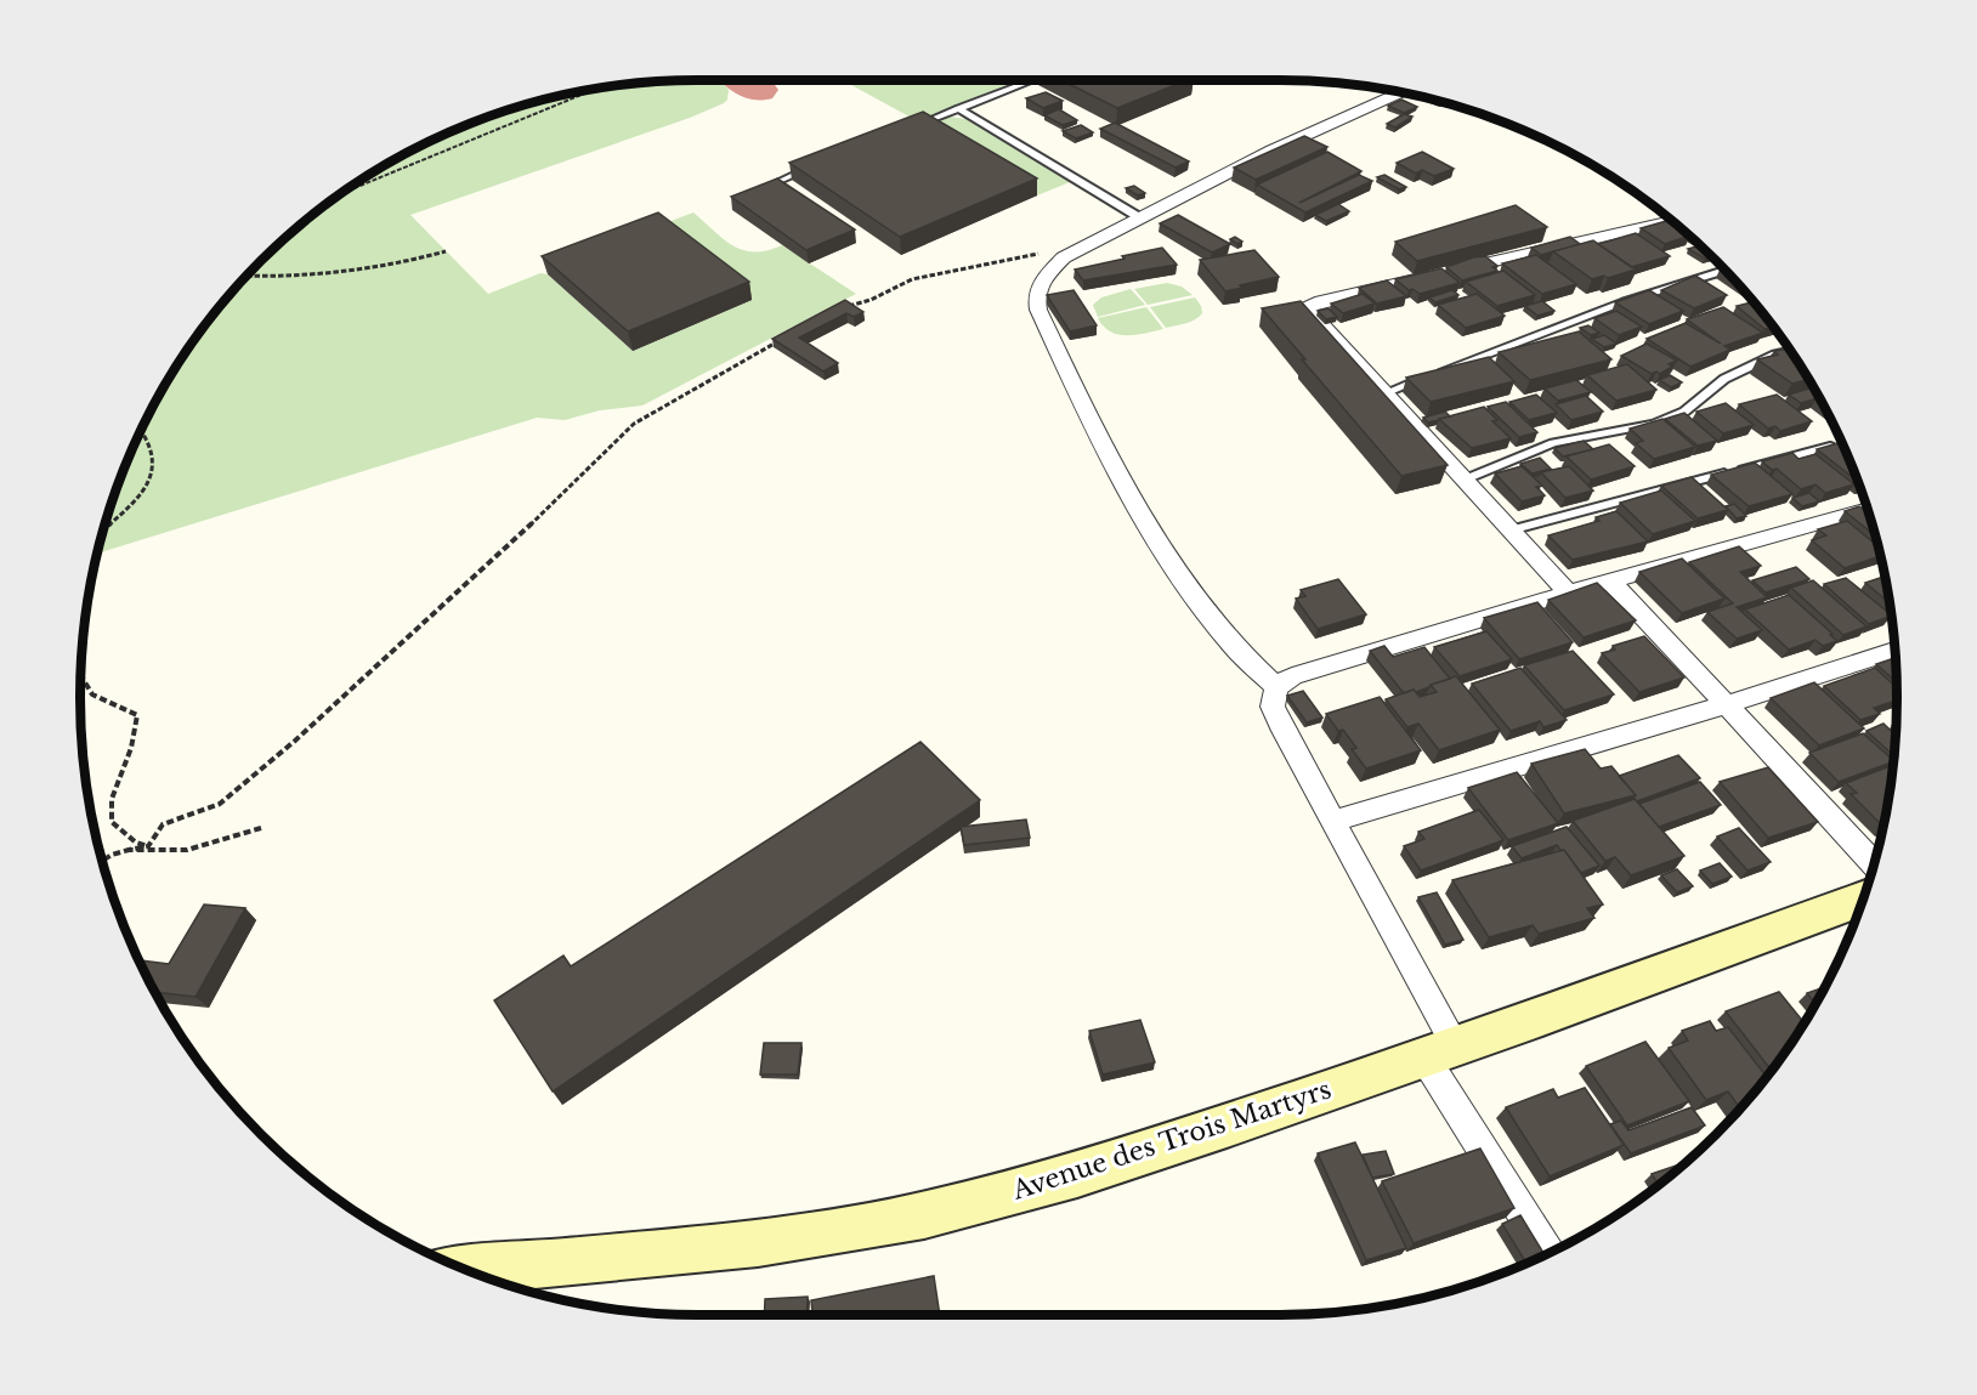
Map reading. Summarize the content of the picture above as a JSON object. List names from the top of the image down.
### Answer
{
  "streets": {
    "main road": ["Avenue des Trois Martyrs"]
  }
}
